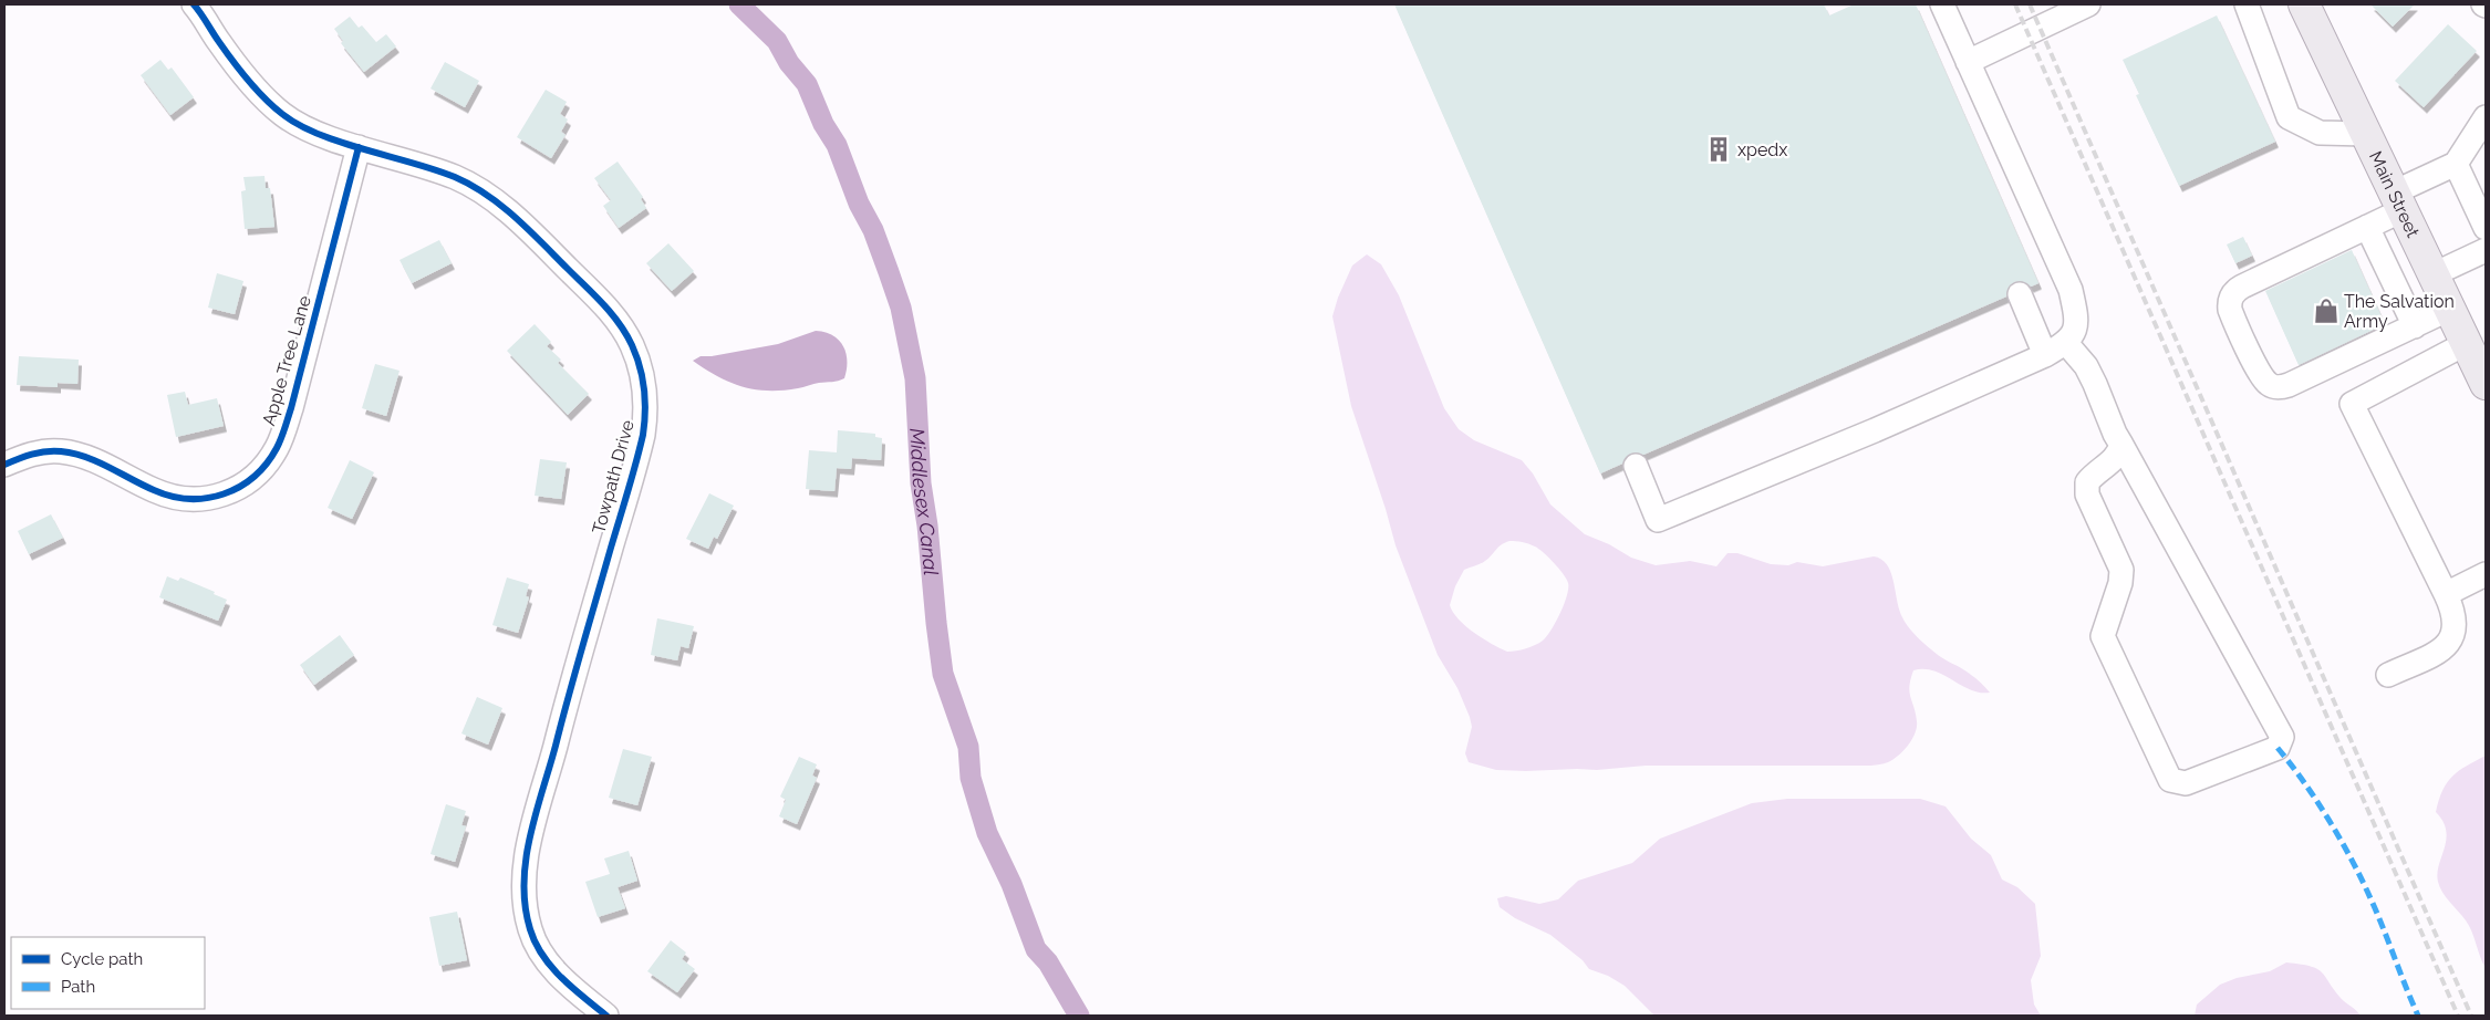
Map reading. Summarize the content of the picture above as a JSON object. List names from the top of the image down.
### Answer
{
  "streets": {
    "main road": ["Main Street"],
    "street": ["Apple Tree Lane", "Towpath Drive"]
  },
  "crossings": [
    ["Apple Tree Lane", "Towpath Drive"]
  ],
  "water": ["Middlesex Canal"],
  "places": {
    "building": ["xpedx"],
    "shop": ["The Salvation Army"]
  },
  "legend": ["Cycle path", "Path"]
}
